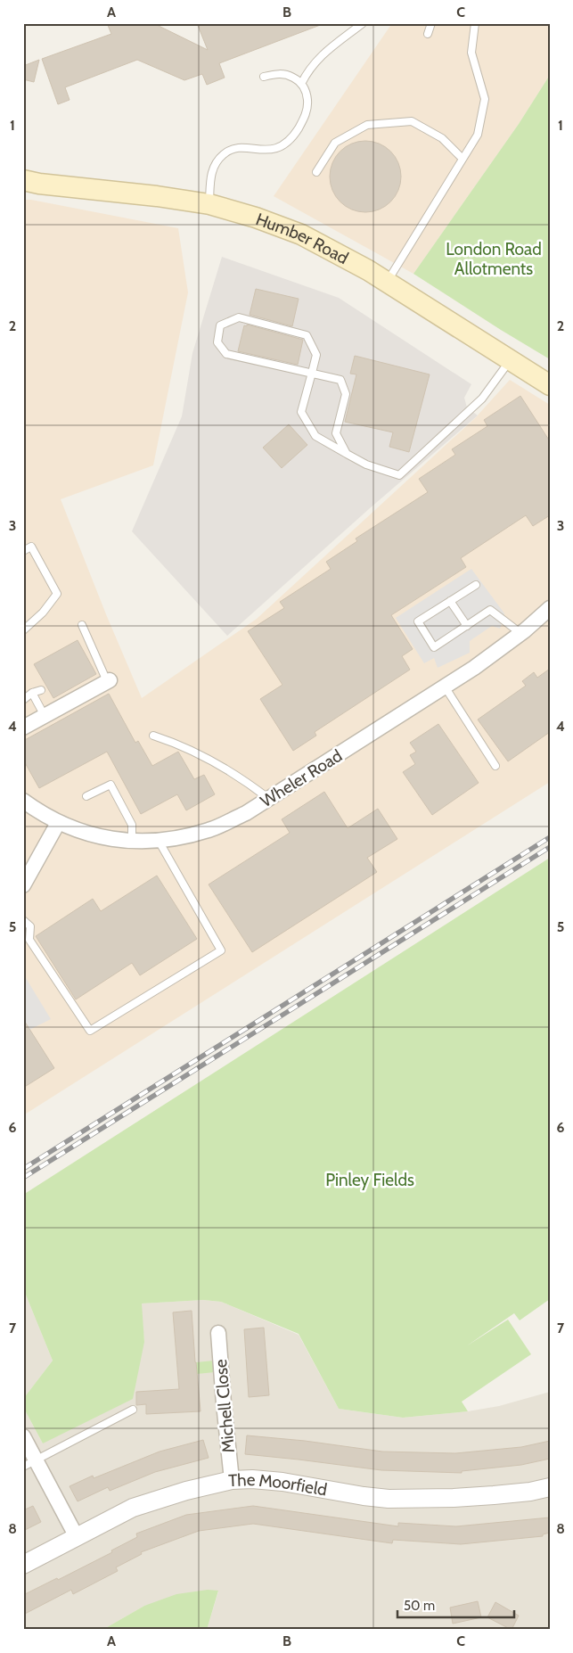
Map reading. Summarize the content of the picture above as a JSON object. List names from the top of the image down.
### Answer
{
  "streets": {
    "main road": ["Humber Road"],
    "street": ["Wheler Road", "Michell Close", "The Moorfield"]
  },
  "crossings": [
    ["Michell Close", "The Moorfield"]
  ],
  "parks": ["London Road Allotments", "Pinley Fields"],
  "scale_bar": "50 m",
  "grid": {
    "columns": ["A", "B", "C"],
    "rows": [
      "1",
      "2",
      "3",
      "4",
      "5",
      "6",
      "7",
      "8"
    ]
  }
}
